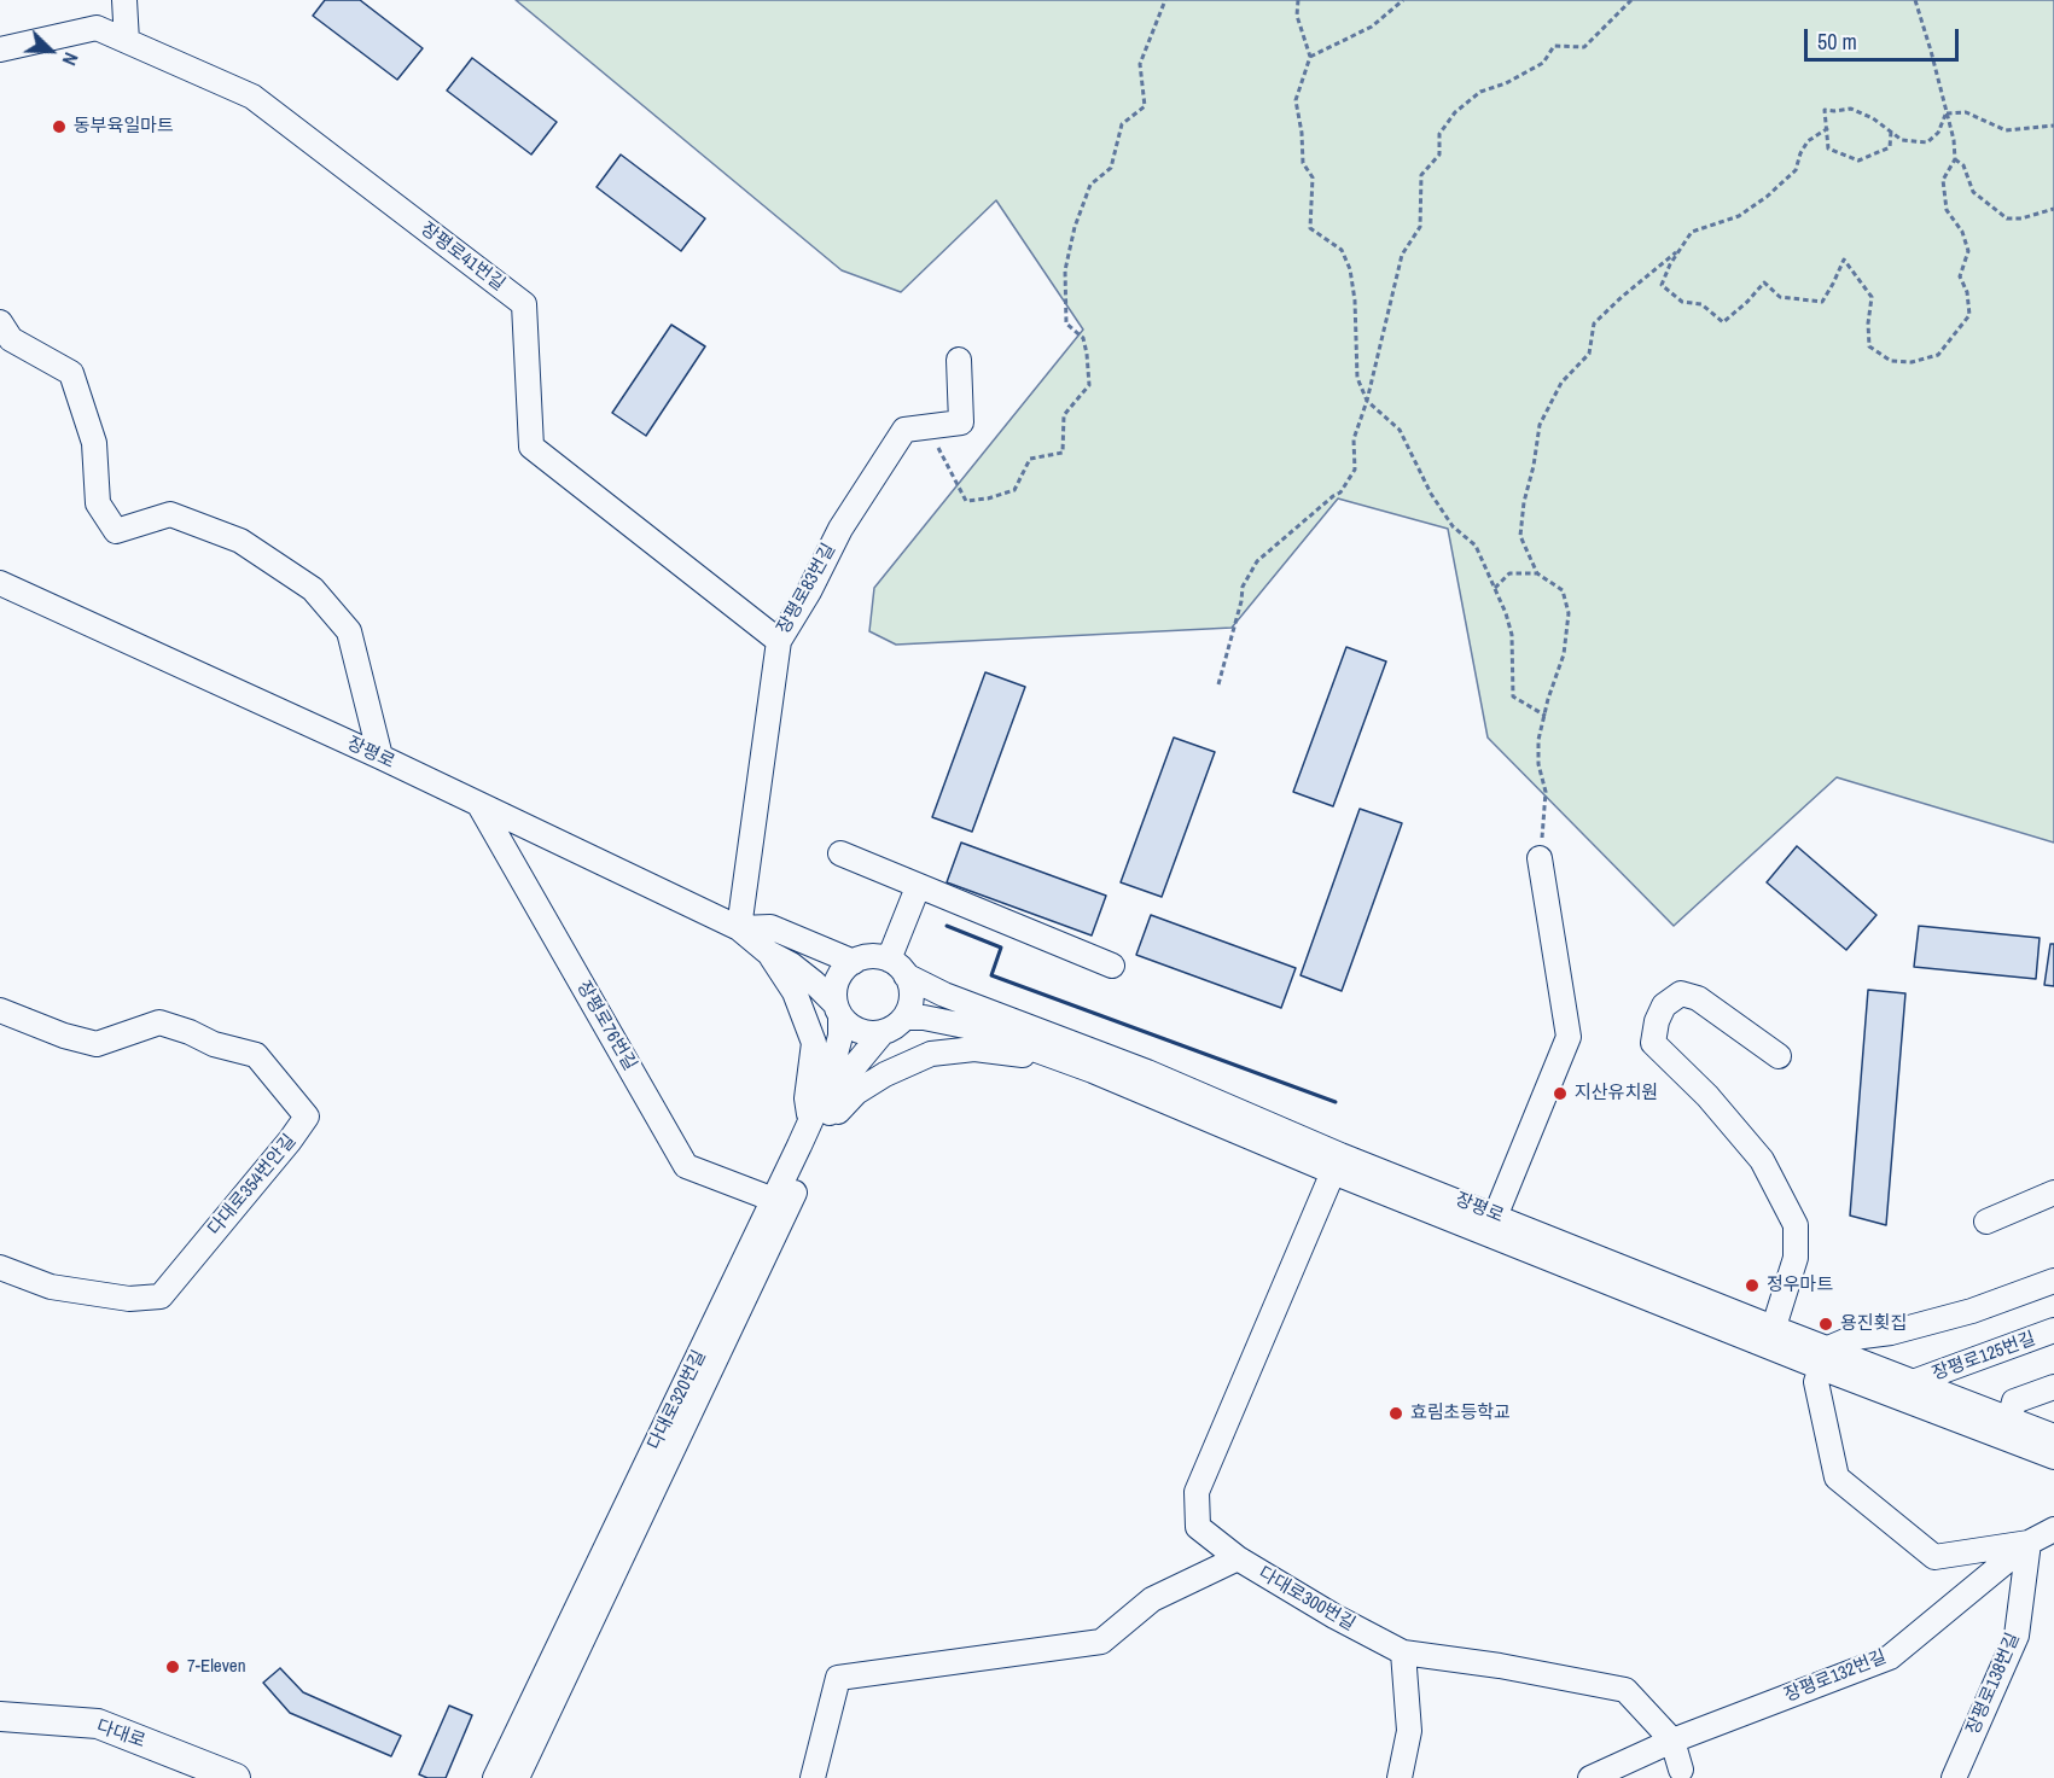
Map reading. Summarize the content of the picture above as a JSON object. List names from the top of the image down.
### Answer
{
  "streets": {
    "main road": ["다대로"],
    "street": [
      "장평로41번길",
      "장평로83번길",
      "장평로",
      "장평로76번길",
      "다대로354번안길",
      "장평로125번길",
      "다대로320번길",
      "다대로300번길",
      "장평로132번길",
      "장평로138번길"
    ]
  },
  "crossings": [
    ["장평로41번길", "장평로83번길"],
    ["장평로83번길", "장평로"],
    ["장평로", "장평로76번길"],
    ["장평로", "장평로125번길"],
    ["장평로", "다대로320번길"],
    ["장평로76번길", "다대로320번길"],
    ["다대로300번길", "장평로132번길"],
    ["장평로132번길", "장평로138번길"]
  ],
  "places": [
    "동부육일마트",
    "지산유치원",
    "정우마트",
    "용진횟집",
    "효림초등학교",
    "7-Eleven"
  ],
  "scale_bar": "50 m",
  "north": "bottom right"
}
